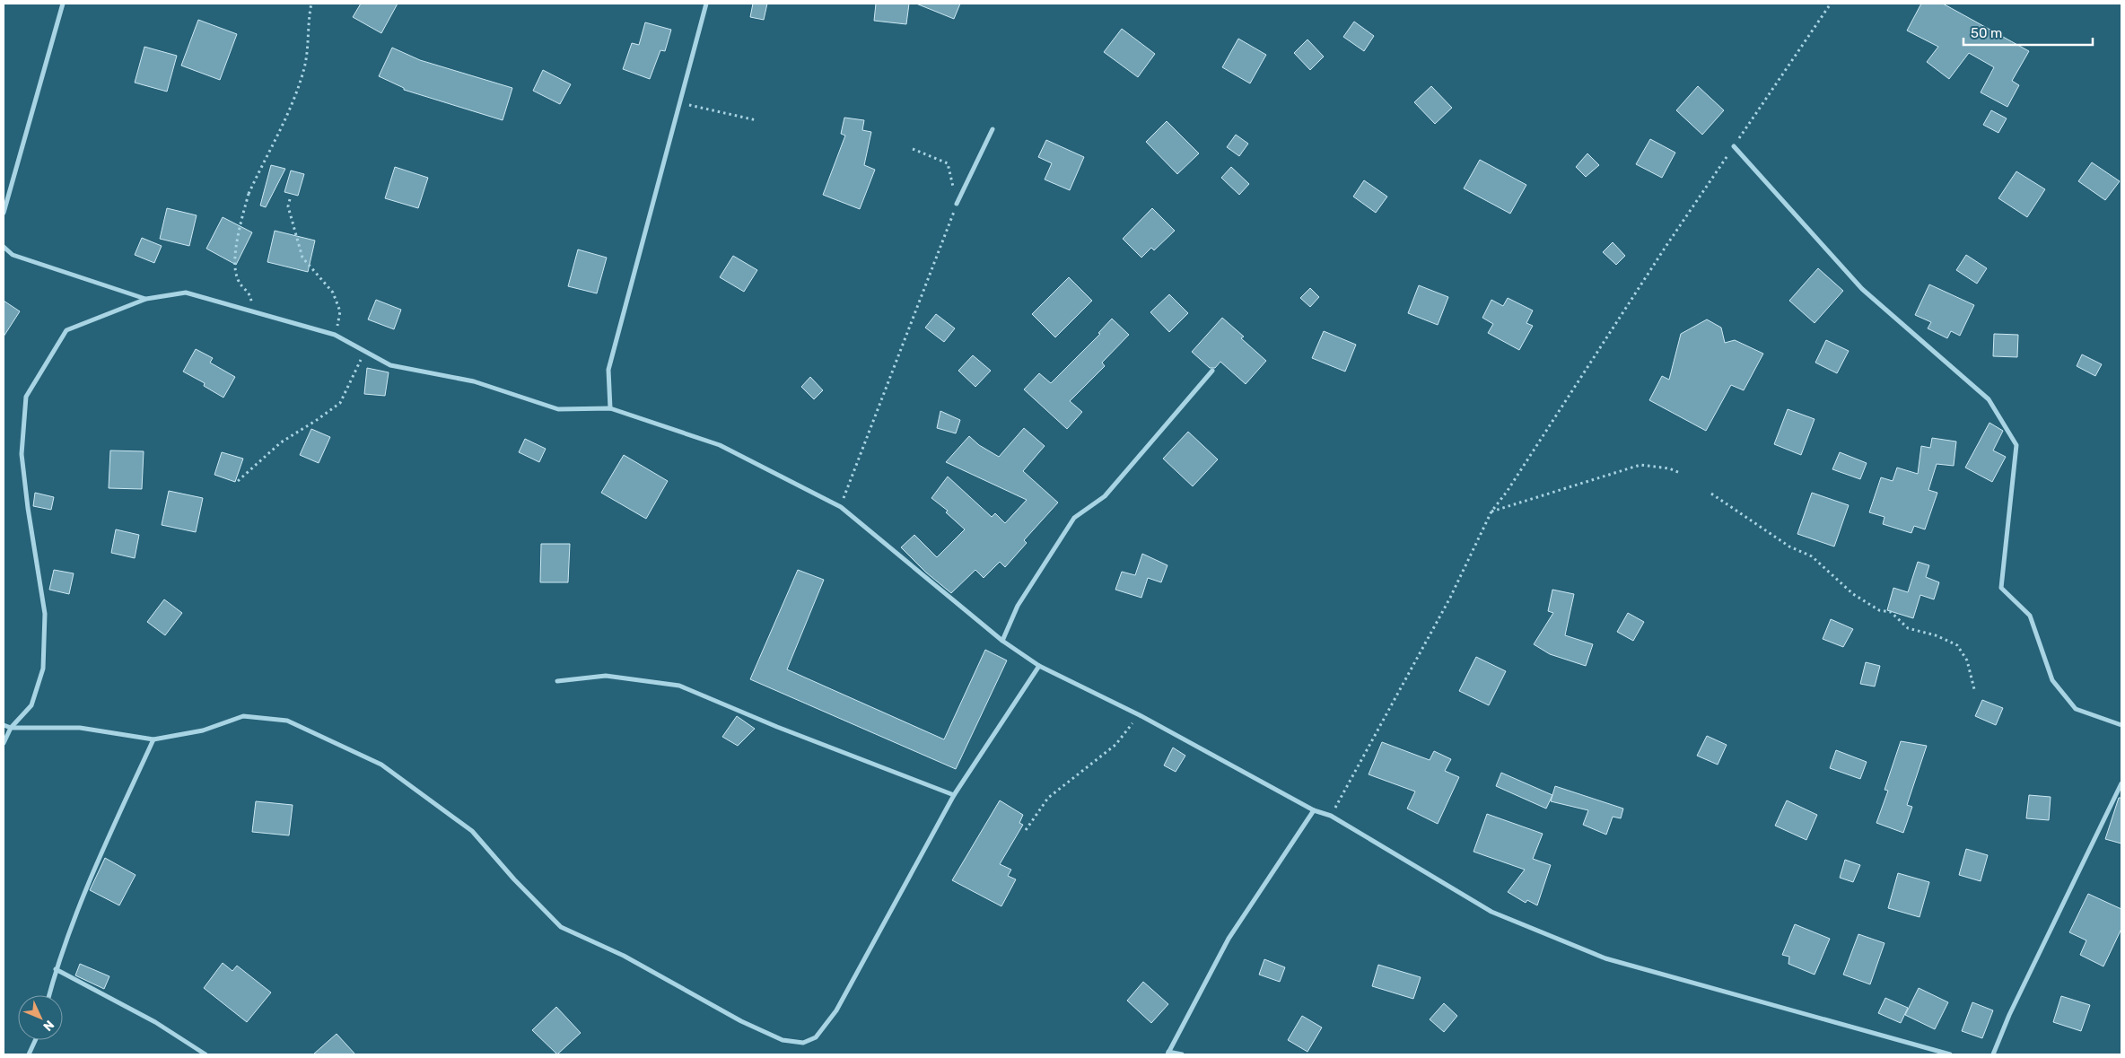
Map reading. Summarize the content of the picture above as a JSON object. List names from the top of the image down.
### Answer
{
  "scale_bar": "50 m",
  "north": "bottom right"
}
